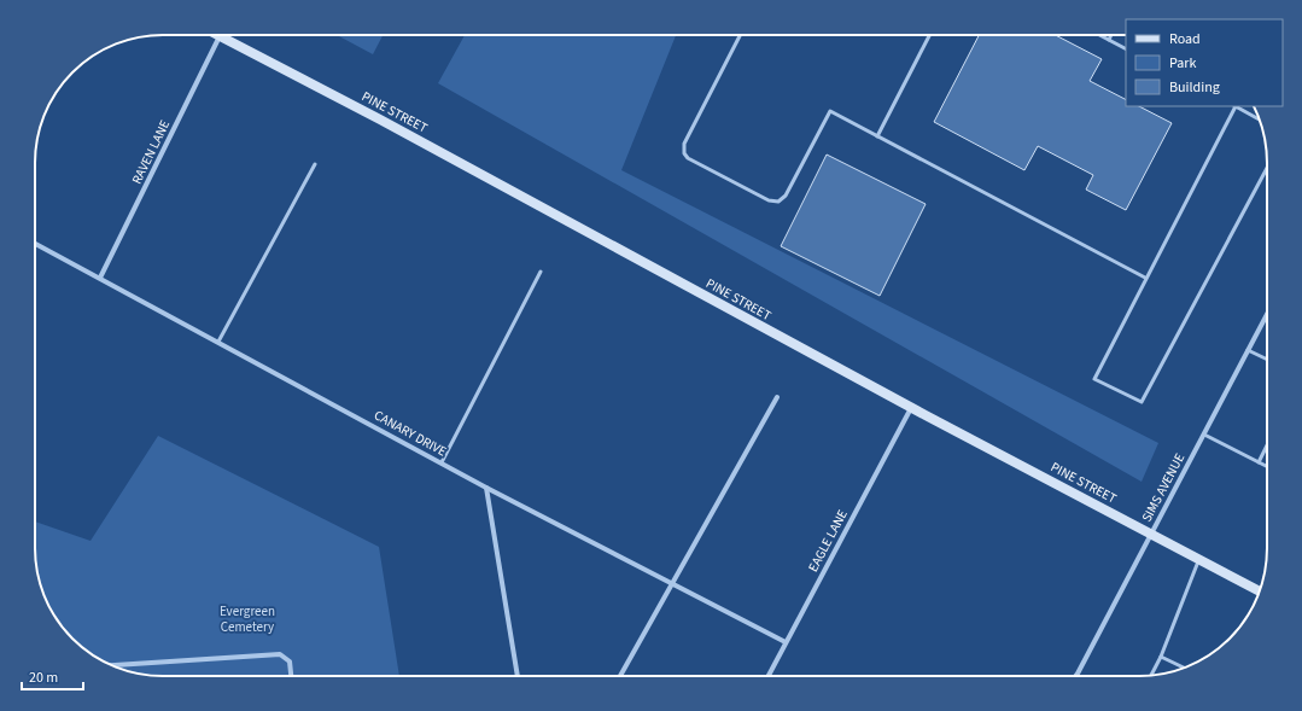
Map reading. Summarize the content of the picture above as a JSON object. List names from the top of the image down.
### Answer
{
  "streets": {
    "street": [
      "PINE STREET",
      "RAVEN LANE",
      "CANARY DRIVE",
      "SIMS AVENUE",
      "EAGLE LANE"
    ]
  },
  "crossings": [
    ["PINE STREET", "RAVEN LANE"],
    ["PINE STREET", "SIMS AVENUE"],
    ["PINE STREET", "EAGLE LANE"],
    ["RAVEN LANE", "CANARY DRIVE"],
    ["CANARY DRIVE", "EAGLE LANE"]
  ],
  "parks": ["Evergreen Cemetery"],
  "legend": ["Road", "Park", "Building"],
  "scale_bar": "20 m"
}
